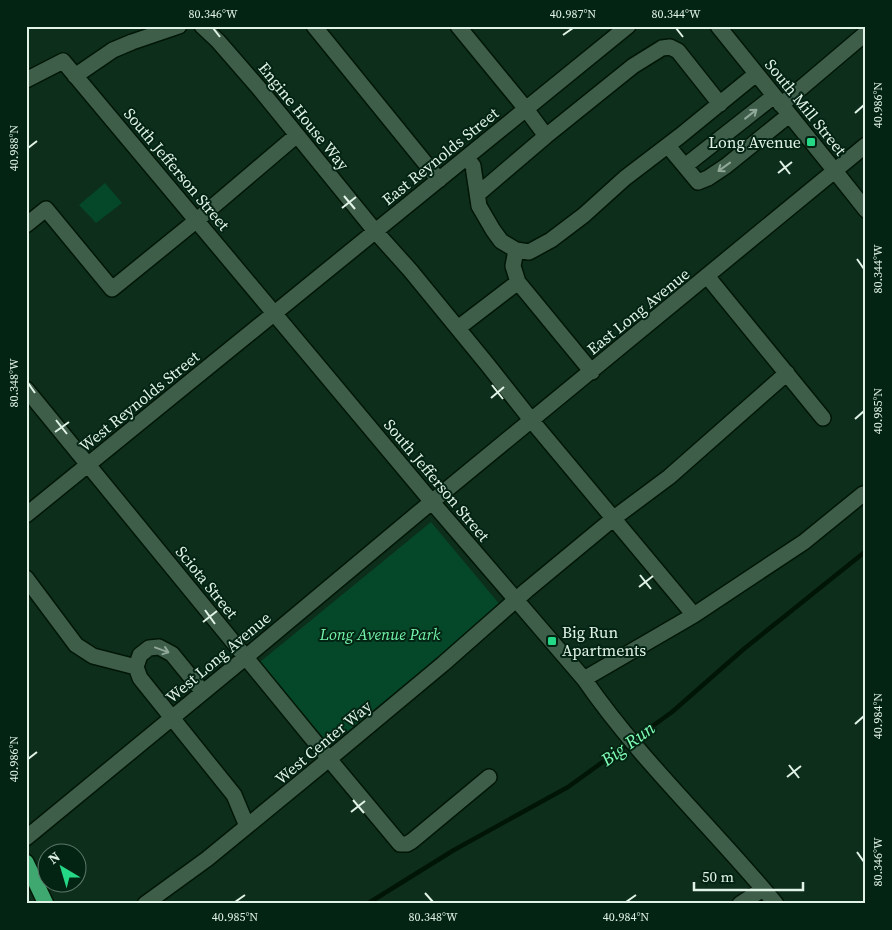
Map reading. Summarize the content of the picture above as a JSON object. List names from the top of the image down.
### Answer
{
  "streets": {
    "street": [
      "South Mill Street",
      "Engine House Way",
      "East Reynolds Street",
      "South Jefferson Street",
      "East Long Avenue",
      "West Reynolds Street",
      "Sciota Street",
      "West Long Avenue",
      "West Center Way"
    ]
  },
  "crossings": [
    ["South Mill Street", "East Long Avenue"],
    ["Engine House Way", "East Reynolds Street"],
    ["Engine House Way", "East Long Avenue"],
    ["Engine House Way", "West Center Way"],
    ["East Reynolds Street", "South Jefferson Street"],
    ["East Reynolds Street", "West Reynolds Street"],
    ["South Jefferson Street", "East Long Avenue"],
    ["South Jefferson Street", "West Reynolds Street"],
    ["South Jefferson Street", "West Long Avenue"],
    ["South Jefferson Street", "West Center Way"],
    ["East Long Avenue", "West Long Avenue"],
    ["West Reynolds Street", "Sciota Street"],
    ["Sciota Street", "West Long Avenue"],
    ["Sciota Street", "West Center Way"]
  ],
  "water": ["Big Run"],
  "parks": ["Long Avenue Park"],
  "places": {
    "transit": ["Long Avenue", "Big Run Apartments"]
  },
  "scale_bar": "50 m",
  "north": "top left",
  "coordinates": [
    "80.346°W",
    "40.987°N",
    "80.344°W",
    "40.986°N",
    "40.988°N",
    "80.348°W",
    "40.985°N",
    "40.984°N"
  ]
}
